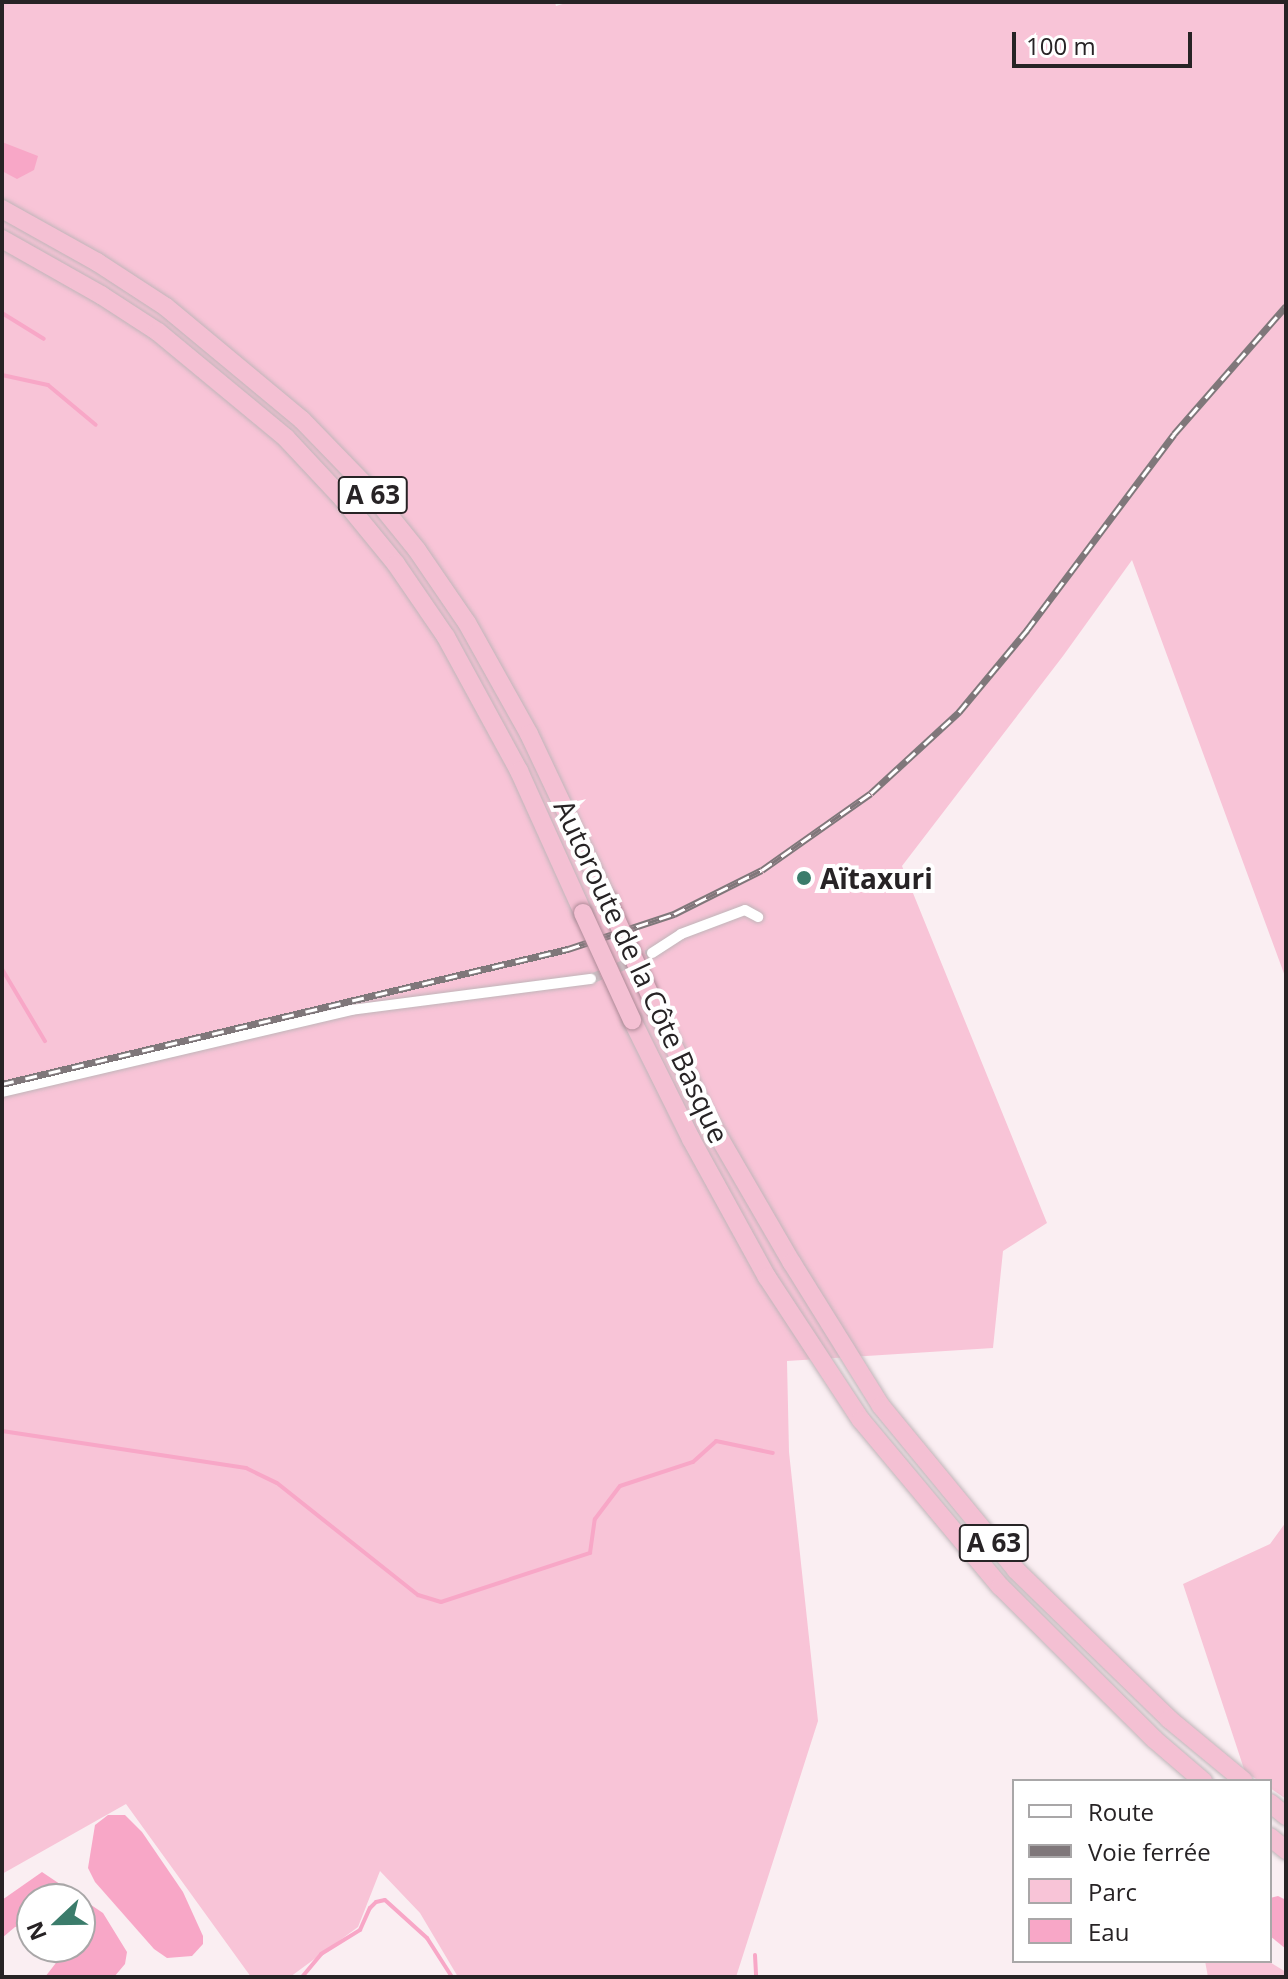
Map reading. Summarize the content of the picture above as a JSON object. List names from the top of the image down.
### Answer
{
  "streets": {
    "highway": ["A 63", "Autoroute de la Côte Basque"]
  },
  "places": ["Aïtaxuri"],
  "legend": [
    "Route",
    "Voie ferrée",
    "Parc",
    "Eau"
  ],
  "scale_bar": "100 m",
  "north": "left"
}
